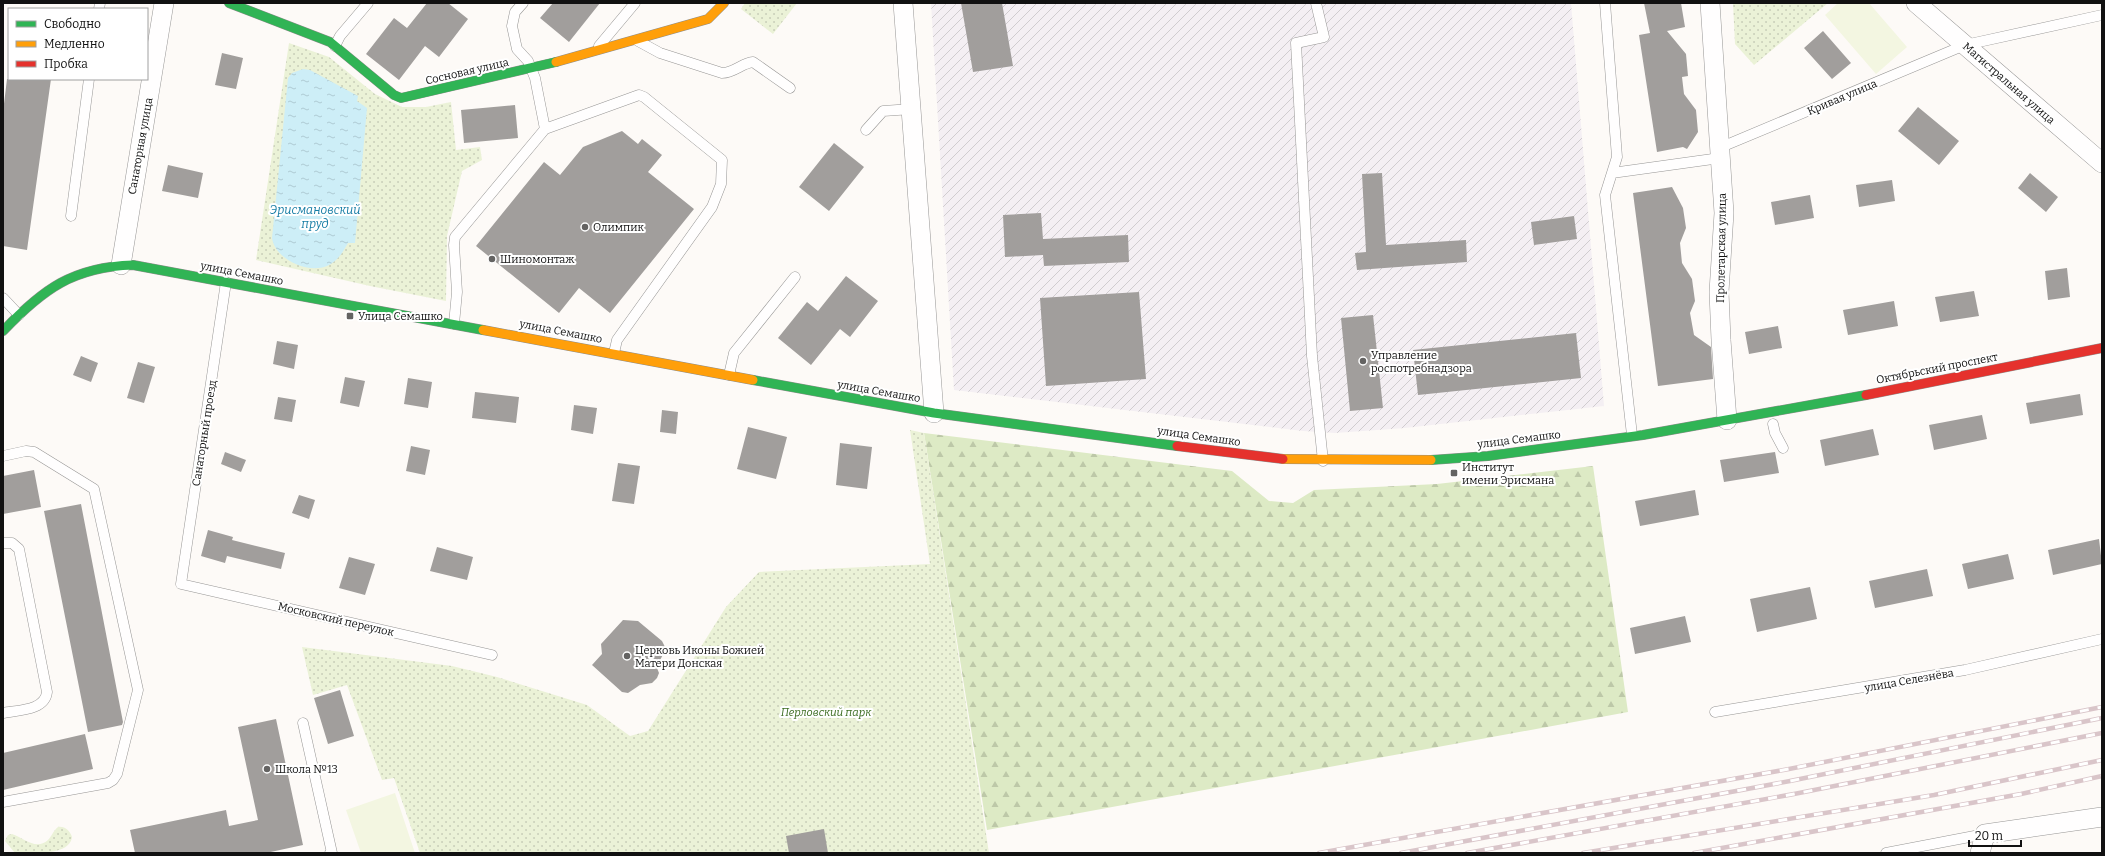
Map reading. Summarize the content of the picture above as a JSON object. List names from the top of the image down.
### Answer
{
  "streets": {
    "main road": ["Сосновая улица", "улица Семашко", "Октябрьский проспект"],
    "street": ["Магистральная улица", "Санаторная улица", "Пролетарская улица"],
    "lane": [
      "Кривая улица",
      "Санаторный проезд",
      "Московский переулок",
      "улица Селезнёва"
    ]
  },
  "crossings": [
    ["Магистральная улица", "Кривая улица"],
    ["Кривая улица", "Пролетарская улица"],
    ["Санаторная улица", "улица Семашко"],
    ["Пролетарская улица", "улица Семашко"],
    ["улица Семашко", "Октябрьский проспект"],
    ["улица Семашко", "Санаторный проезд"],
    ["Санаторный проезд", "Московский переулок"]
  ],
  "water": ["Эрисмановский пруд"],
  "parks": ["Перловский парк"],
  "places": {
    "other": [
      "Олимпик",
      "Шиномонтаж",
      "Управление роспотребнадзора",
      "Церковь Иконы Божией Матери Донская",
      "Школа №13"
    ],
    "transit": ["Улица Семашко", "Институт имени Эрисмана"]
  },
  "legend": ["Свободно", "Медленно", "Пробка"],
  "scale_bar": "20 m"
}
